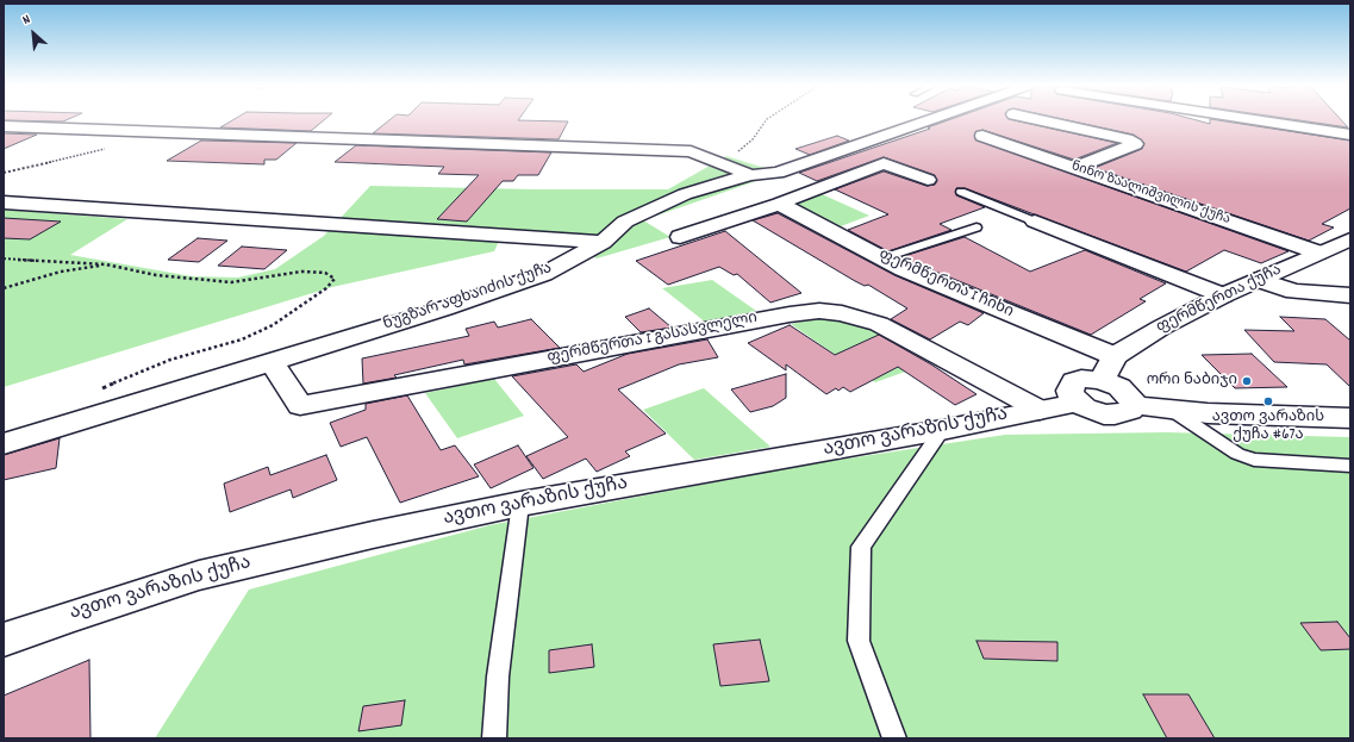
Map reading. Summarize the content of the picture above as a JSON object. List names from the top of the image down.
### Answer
{
  "streets": {
    "street": [
      "ნინო ზაალიშვილის ქუჩა",
      "ფერმწერთა I ჩიხი",
      "ნუგზარ აფხაიძის ქუჩა",
      "ფერმწერთა ქუჩა",
      "ფერმწერთა I გასასვლელი",
      "ავთო ვარაზის ქუჩა"
    ]
  },
  "crossings": [
    ["ნინო ზაალიშვილის ქუჩა", "ფერმწერთა ქუჩა"],
    ["ფერმწერთა I ჩიხი", "ფერმწერთა ქუჩა"],
    ["ნუგზარ აფხაიძის ქუჩა", "ფერმწერთა I გასასვლელი"],
    ["ფერმწერთა I გასასვლელი", "ავთო ვარაზის ქუჩა"]
  ],
  "places": ["ორი ნაბიჯი", "ავთო ვარაზის ქუჩა #67ა"],
  "north": "top left"
}
